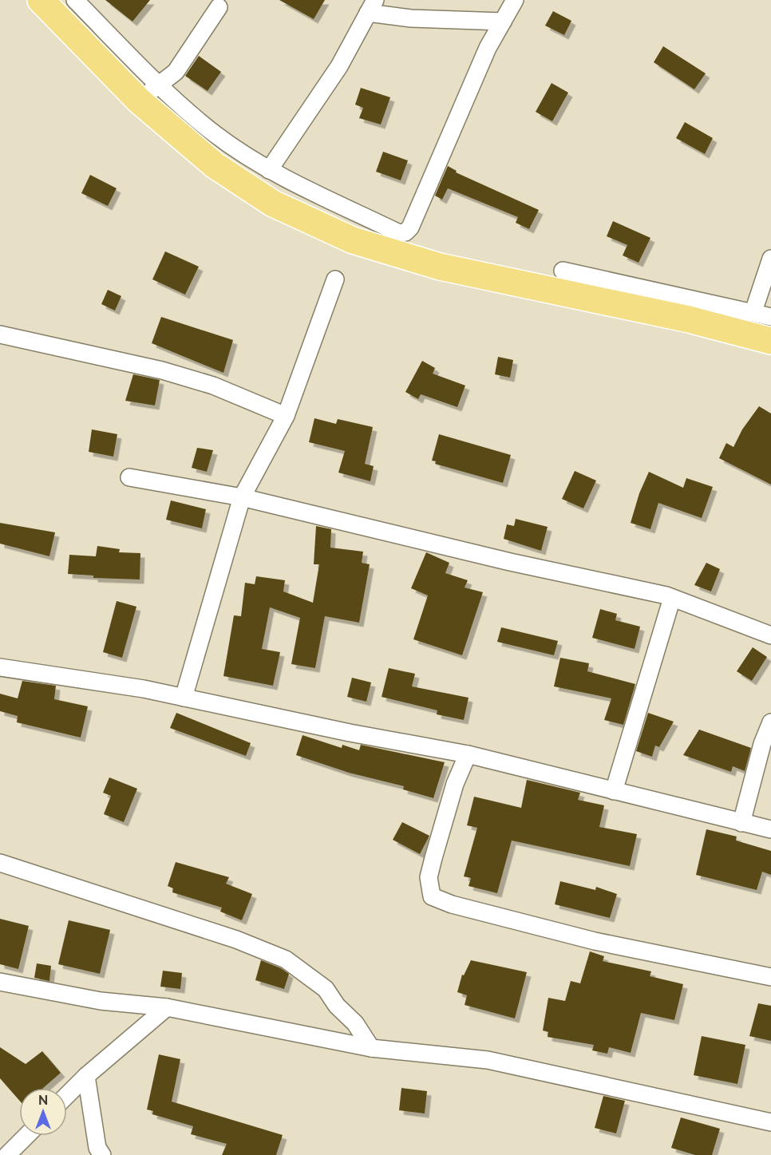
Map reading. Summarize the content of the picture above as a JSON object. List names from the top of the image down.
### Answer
{
  "north": "top"
}
